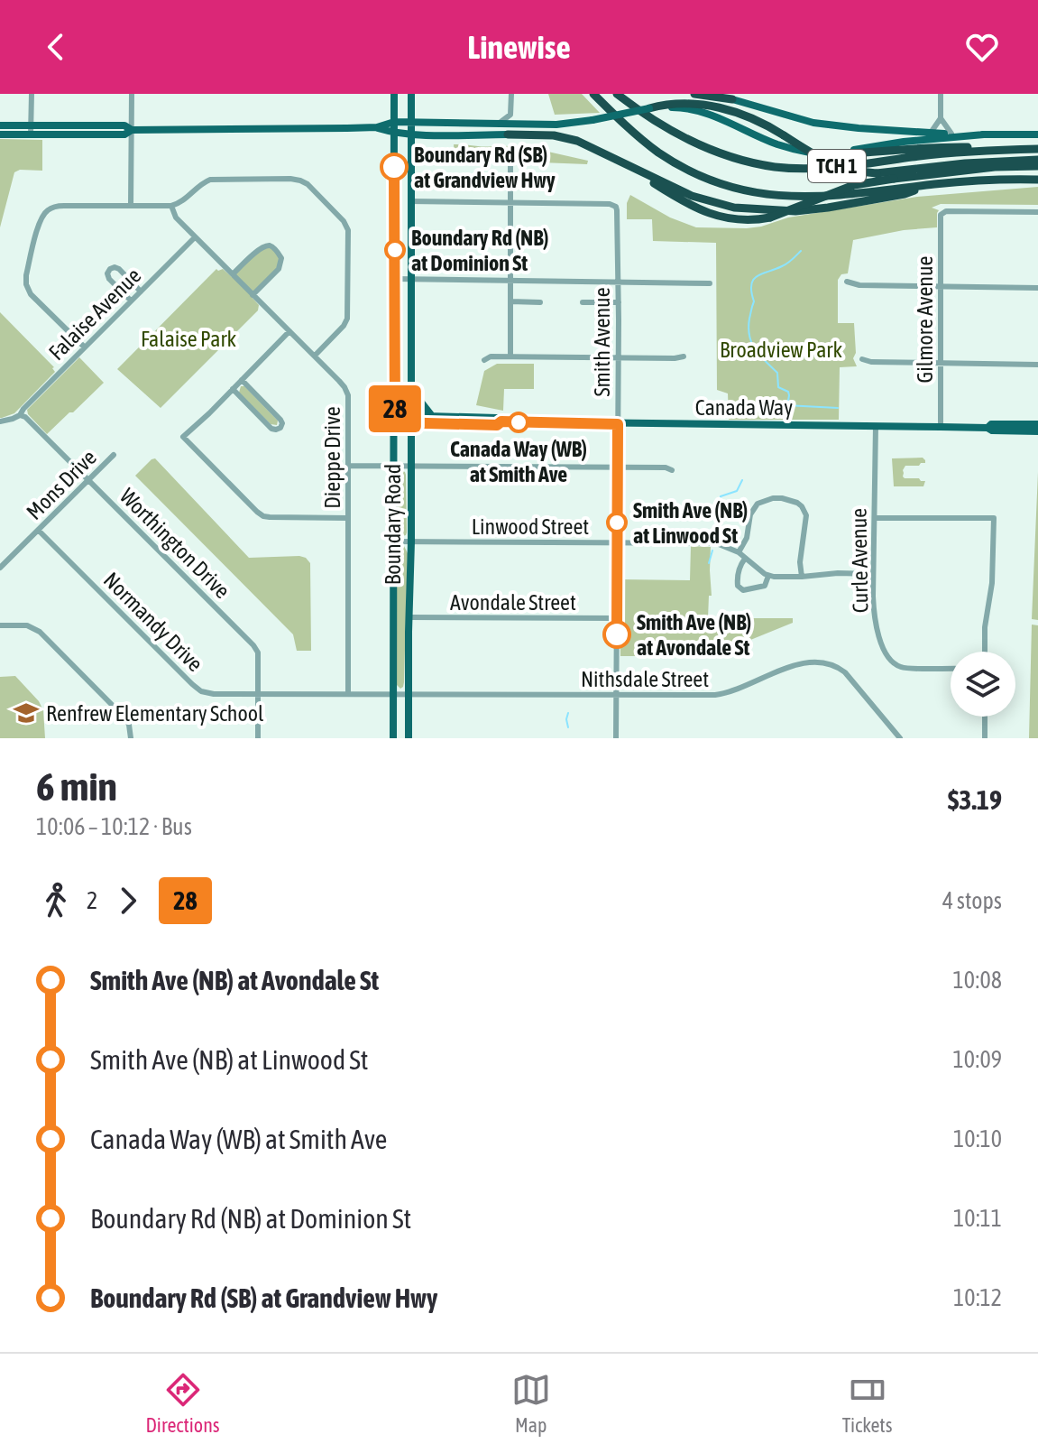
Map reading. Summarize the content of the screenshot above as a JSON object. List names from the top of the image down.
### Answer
{
  "streets": {
    "highway": ["TCH 1"],
    "main road": ["Canada Way", "Boundary Road"],
    "street": [
      "Falaise Avenue",
      "Gilmore Avenue",
      "Smith Avenue",
      "Dieppe Drive",
      "Mons Drive",
      "Linwood Street",
      "Worthington Drive",
      "Curle Avenue",
      "Avondale Street",
      "Normandy Drive",
      "Nithsdale Street"
    ]
  },
  "crossings": [
    ["Falaise Avenue", "Dieppe Drive"],
    ["Falaise Avenue", "Worthington Drive"],
    ["Gilmore Avenue", "Canada Way"],
    ["Smith Avenue", "Canada Way"],
    ["Smith Avenue", "Linwood Street"],
    ["Smith Avenue", "Avondale Street"],
    ["Smith Avenue", "Nithsdale Street"],
    ["Canada Way", "Boundary Road"],
    ["Canada Way", "Curle Avenue"],
    ["Dieppe Drive", "Normandy Drive"],
    ["Mons Drive", "Worthington Drive"],
    ["Mons Drive", "Normandy Drive"],
    ["Boundary Road", "Linwood Street"],
    ["Boundary Road", "Avondale Street"],
    ["Boundary Road", "Normandy Drive"],
    ["Boundary Road", "Nithsdale Street"],
    ["Worthington Drive", "Normandy Drive"],
    ["Normandy Drive", "Nithsdale Street"]
  ],
  "parks": ["Falaise Park", "Broadview Park"],
  "places": {
    "other": [
      "Boundary Rd (SB) at Grandview Hwy",
      "Boundary Rd (NB) at Dominion St",
      "Canada Way (WB) at Smith Ave",
      "Smith Ave (NB) at Linwood St",
      "Smith Ave (NB) at Avondale St"
    ],
    "school or university": ["Renfrew Elementary School"]
  },
  "lines": ["bus line 28"],
  "page": {
    "header": "Linewise",
    "on_map": "28",
    "heading": ["6 min", "10:06 – 10:12 · Bus", "$3.19"],
    "legs": ["2", "28", "4 stops"],
    "list": [
      {
        "name": "Smith Ave (NB) at Avondale St",
        "value": "10:08"
      },
      {
        "name": "Smith Ave (NB) at Linwood St",
        "value": "10:09"
      },
      {
        "name": "Canada Way (WB) at Smith Ave",
        "value": "10:10"
      },
      {
        "name": "Boundary Rd (NB) at Dominion St",
        "value": "10:11"
      },
      {
        "name": "Boundary Rd (SB) at Grandview Hwy",
        "value": "10:12"
      }
    ],
    "tabs": ["Directions", "Map", "Tickets"]
  }
}
